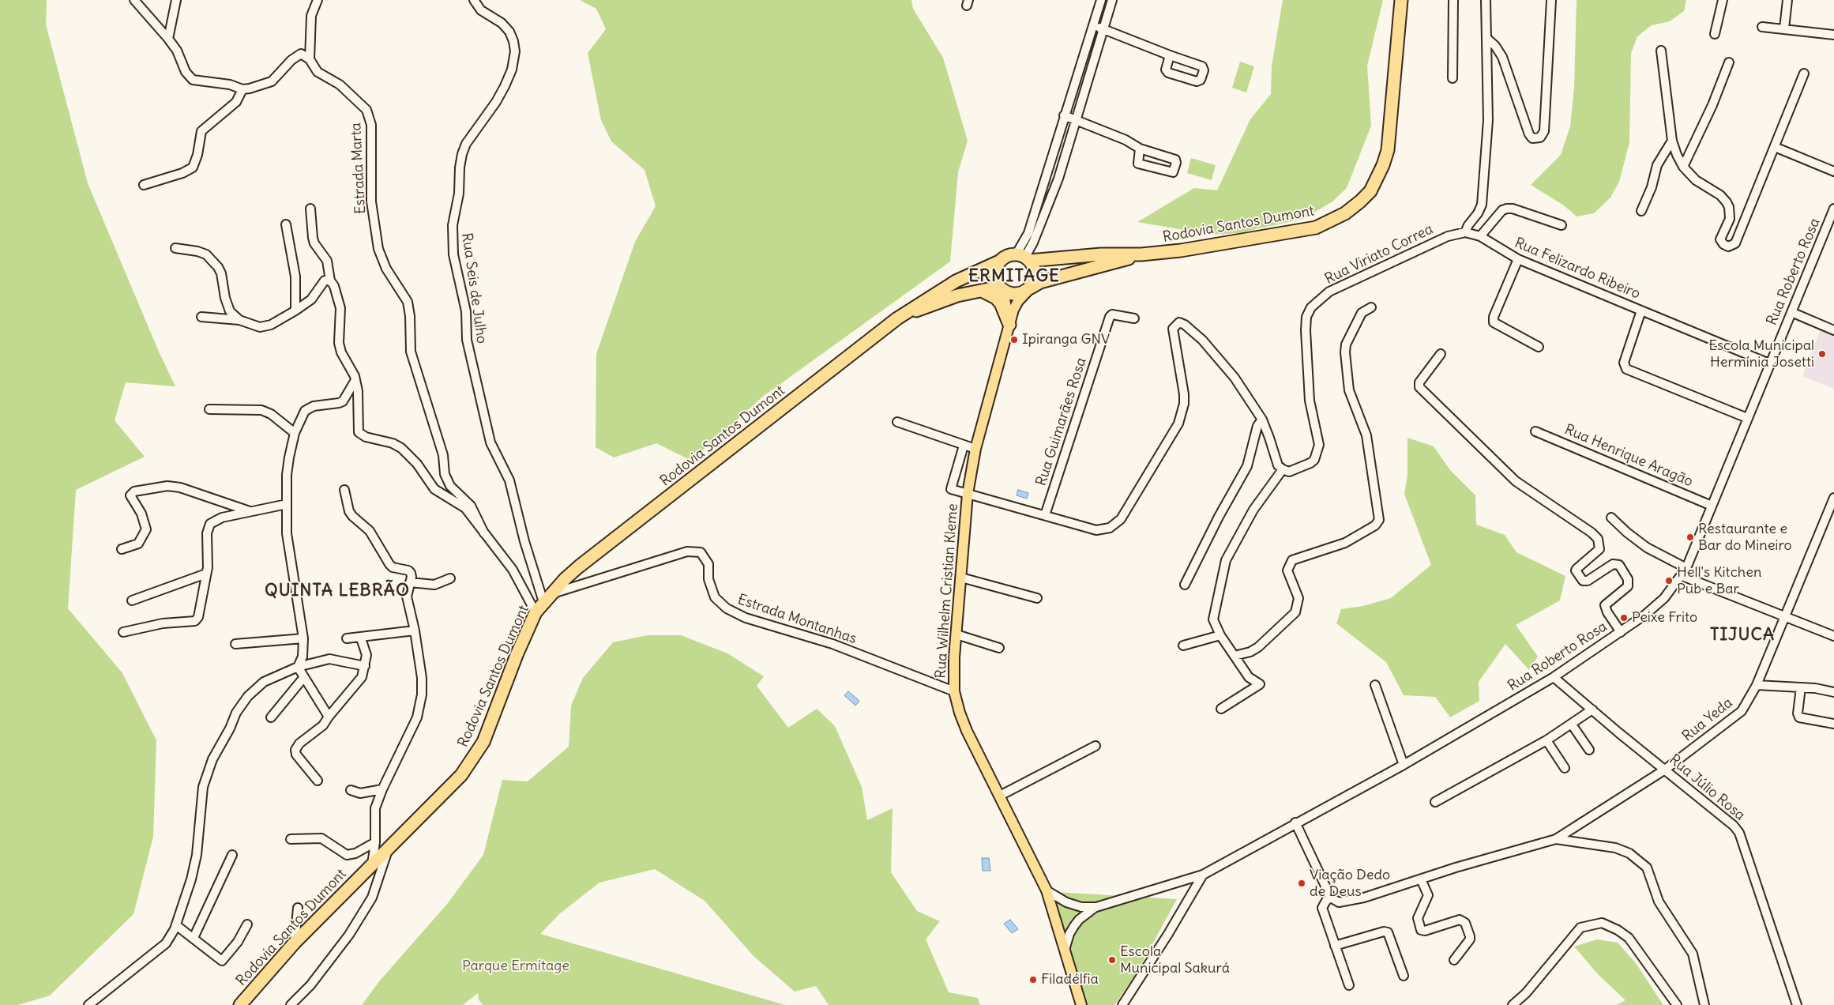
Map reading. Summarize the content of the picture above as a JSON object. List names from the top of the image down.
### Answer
{
  "streets": {
    "highway": ["Rodovia Santos Dumont"],
    "main road": ["Rua Wilhelm Cristian Kleme"],
    "street": [
      "Estrada Marta",
      "Rua Viriato Correa",
      "Rua Felizardo Ribeiro",
      "Rua Roberto Rosa",
      "Rua Seis de Julho",
      "Rua Guimarães Rosa",
      "Rua Henrique Aragão",
      "Estrada Montanhas",
      "Rua Yeda",
      "Rua Júlio Rosa"
    ]
  },
  "crossings": [
    ["Rodovia Santos Dumont", "Rua Seis de Julho"],
    ["Rodovia Santos Dumont", "Estrada Montanhas"],
    ["Rua Viriato Correa", "Rua Felizardo Ribeiro"],
    ["Rua Felizardo Ribeiro", "Rua Roberto Rosa"],
    ["Rua Roberto Rosa", "Rua Henrique Aragão"],
    ["Rua Roberto Rosa", "Rua Júlio Rosa"],
    ["Rua Seis de Julho", "Estrada Montanhas"],
    ["Rua Wilhelm Cristian Kleme", "Estrada Montanhas"],
    ["Rua Yeda", "Rua Júlio Rosa"]
  ],
  "districts": ["ERMITAGE", "QUINTA LEBRÃO", "TIJUCA"],
  "parks": ["Parque Ermitage"],
  "places": [
    "Ipiranga GNV",
    "Escola Municipal Hermínia Josetti",
    "Restaurante e Bar do Mineiro",
    "Hell's Kitchen Pub e Bar",
    "Peixe Frito",
    "Viação Dedo de Deus",
    "Escola Municipal Sakurá",
    "Filadélfia"
  ]
}
